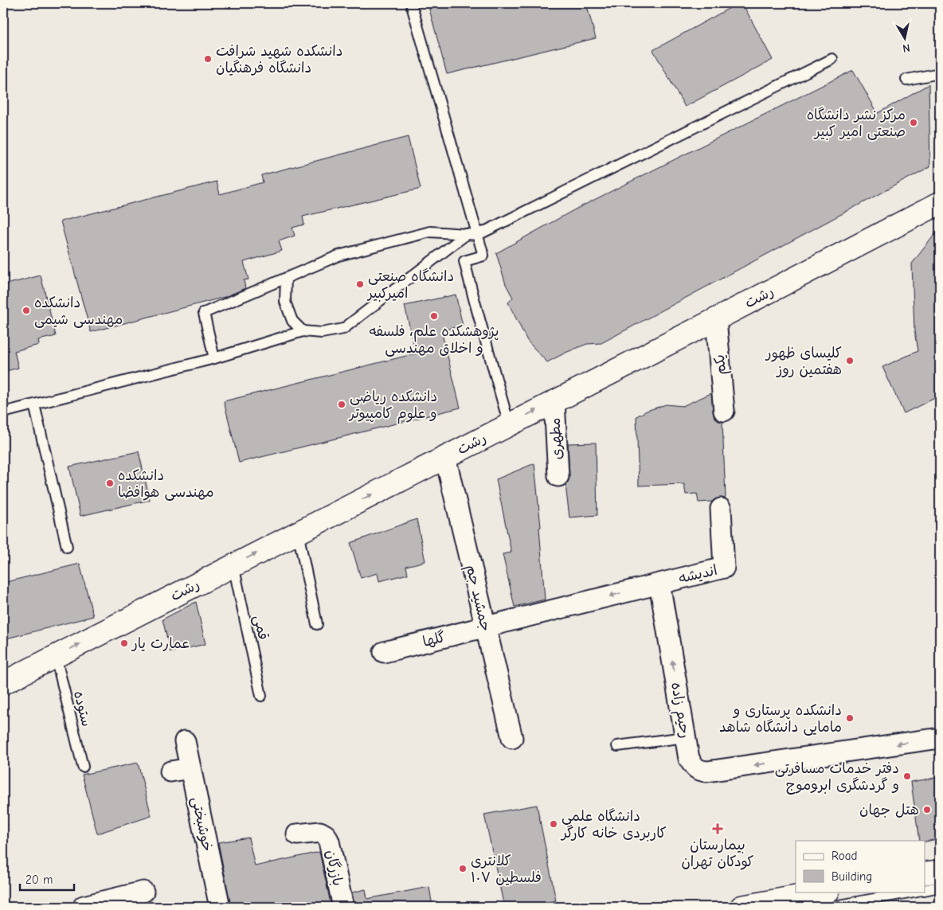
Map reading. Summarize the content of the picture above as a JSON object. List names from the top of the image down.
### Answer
{
  "streets": {
    "street": [
      "رشت",
      "یکم",
      "مطهری",
      "اندیشه",
      "جمشید جم",
      "گلها",
      "رحیم زاده",
      "خوشبختی",
      "بازرگان"
    ],
    "lane": ["قمی", "ستوده"]
  },
  "crossings": [
    ["رشت", "یکم"],
    ["رشت", "مطهری"],
    ["رشت", "جمشید جم"],
    ["رشت", "قمی"],
    ["رشت", "ستوده"],
    ["اندیشه", "رحیم زاده"],
    ["جمشید جم", "گلها"]
  ],
  "one_way": ["رشت"],
  "places": {
    "other": [
      "دانشکده شهید شرافت دانشگاه فرهنگیان",
      "مرکز نشر دانشگاه صنعتی امیر کبیر",
      "دانشگاه صنعتی امیرکبیر",
      "دانشکده مهندسی شیمی",
      "پژوهشکده علم، فلسفه و اخلاق مهندسی",
      "کلیسای ظهور هفتمین روز",
      "دانشکده ریاضی و علوم کامپیوتر",
      "دانشکده مهندسی هوافضا",
      "عمارت یار",
      "دانشکده پرستاری و مامایی دانشگاه شاهد",
      "دفتر خدمات مسافرتی و گردشگری ابروموج",
      "هتل جهان",
      "دانشگاه علمی کاربردی خانه کارگر",
      "کلانتری ۱۰۷ فلسطین"
    ],
    "health": ["بیمارستان کودکان تهران"]
  },
  "legend": ["Road", "Building"],
  "scale_bar": "20 m",
  "north": "bottom"
}
